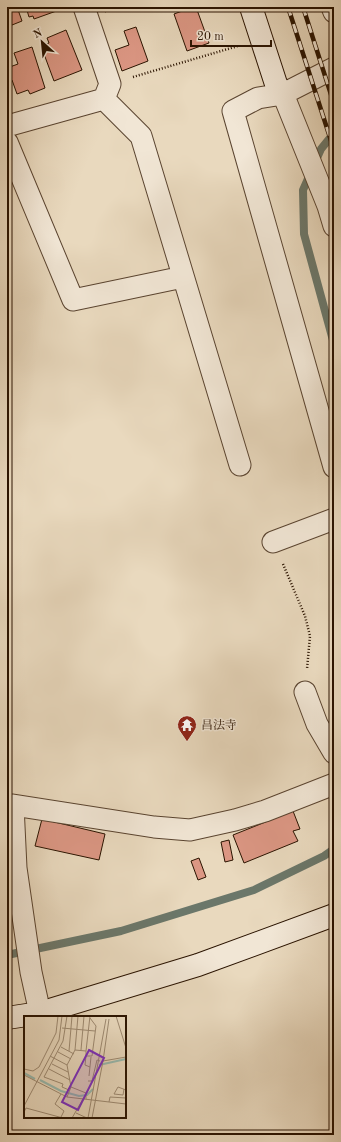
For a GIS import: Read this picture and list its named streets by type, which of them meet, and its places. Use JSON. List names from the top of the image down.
{
  "places": {
    "temple": ["昌法寺"]
  },
  "scale_bar": "20 m",
  "north": "top left"
}
